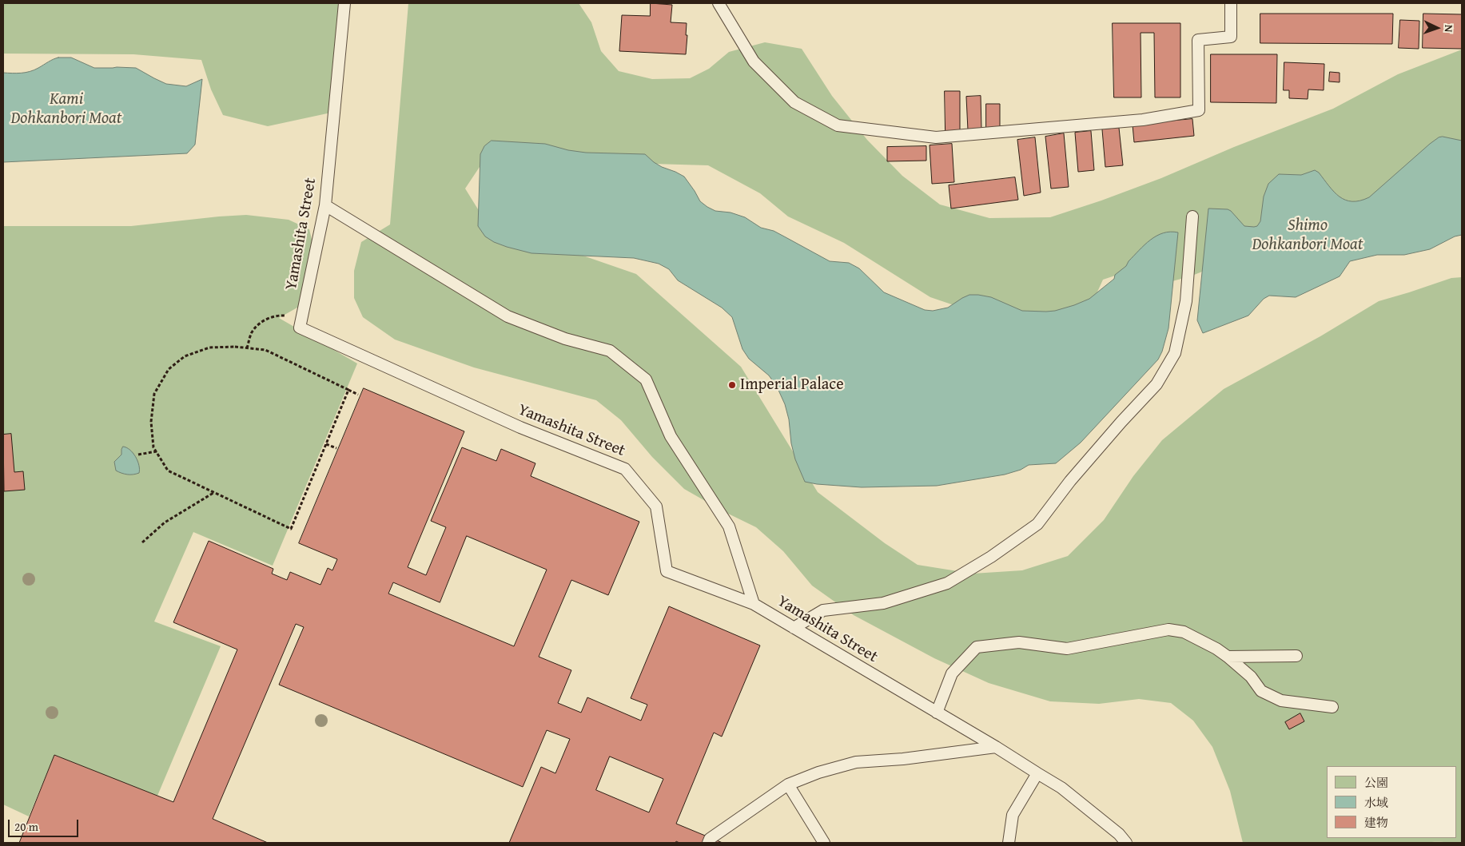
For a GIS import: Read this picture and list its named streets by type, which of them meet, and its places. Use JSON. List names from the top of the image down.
{
  "streets": {
    "lane": ["Yamashita Street"]
  },
  "water": ["Kami Dohkanbori Moat", "Shimo Dohkanbori Moat"],
  "places": ["Imperial Palace"],
  "legend": ["公園", "水域", "建物"],
  "scale_bar": "20 m",
  "north": "right"
}
